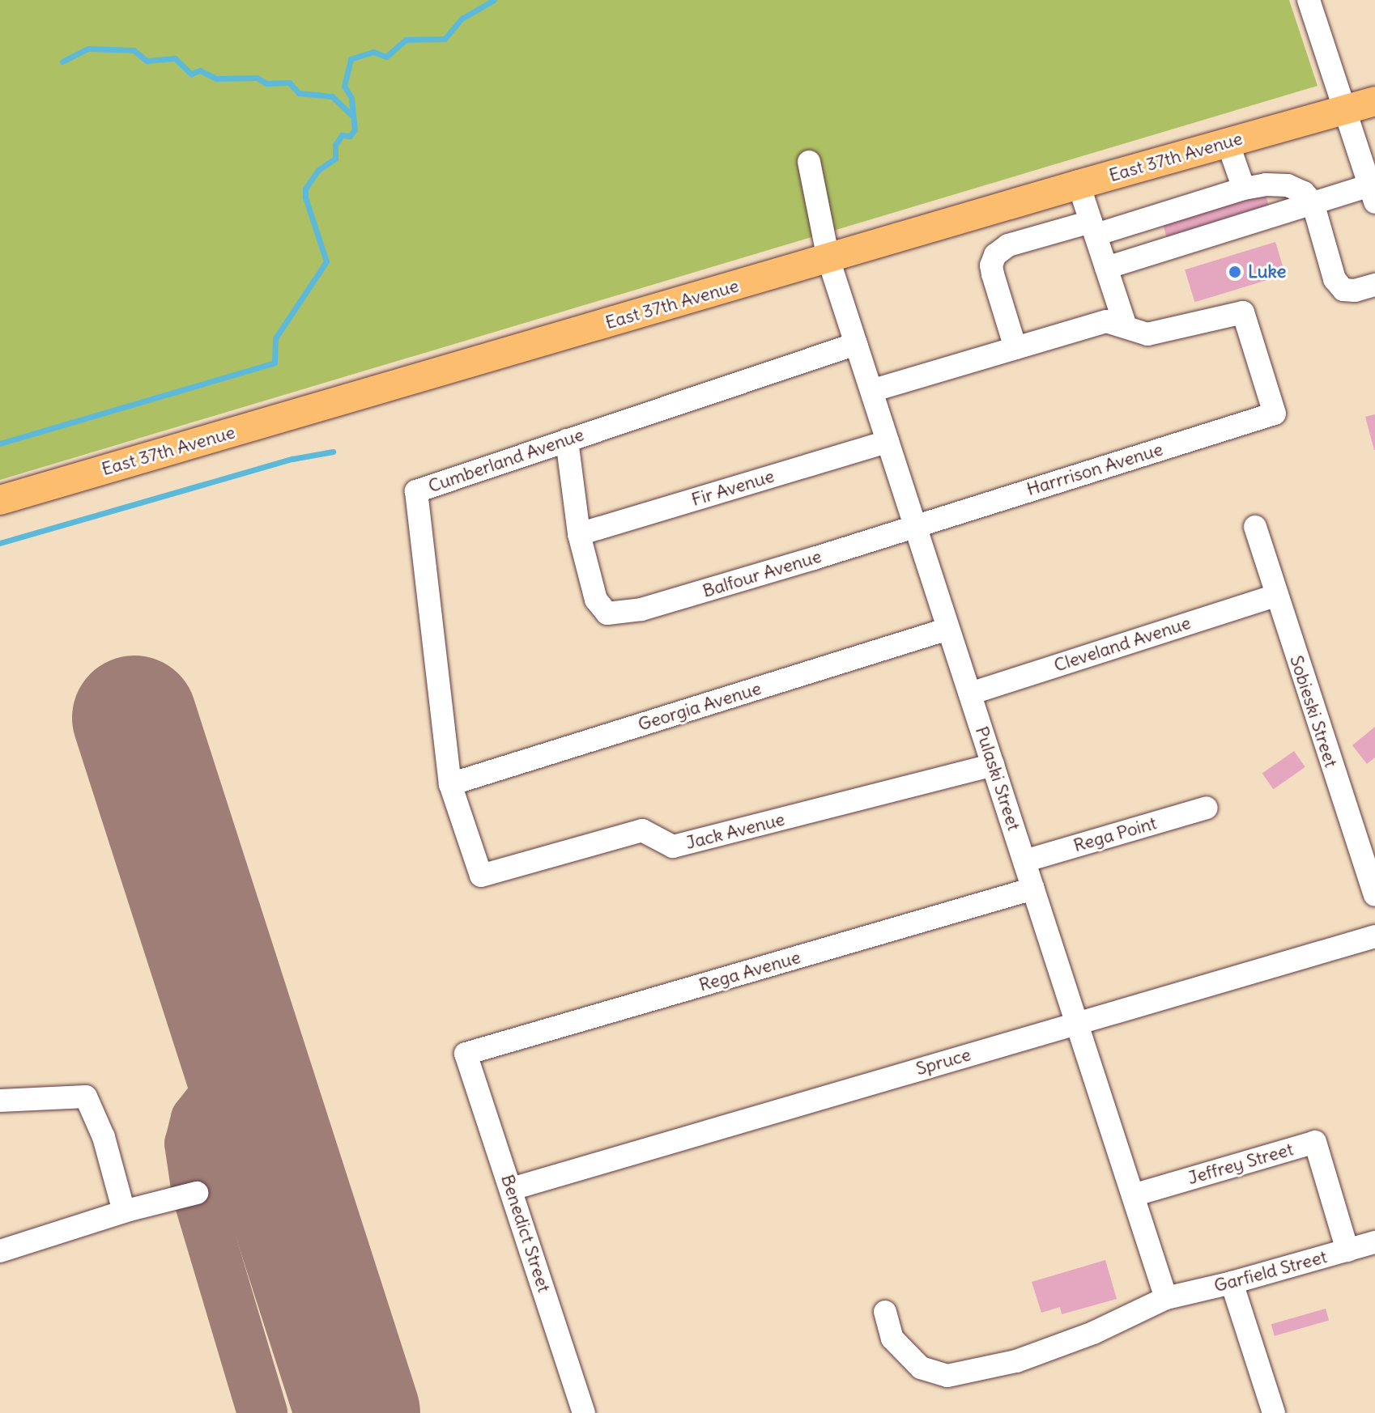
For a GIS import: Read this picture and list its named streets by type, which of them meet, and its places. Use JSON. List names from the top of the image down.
{
  "streets": {
    "main road": ["East 37th Avenue"],
    "street": [
      "Cumberland Avenue",
      "Harrrison Avenue",
      "Fir Avenue",
      "Balfour Avenue",
      "Cleveland Avenue",
      "Georgia Avenue",
      "Sobieski Street",
      "Pulaski Street",
      "Jack Avenue",
      "Rega Point",
      "Rega Avenue",
      "Spruce",
      "Jeffrey Street",
      "Benedict Street",
      "Garfield Street"
    ]
  },
  "crossings": [
    ["East 37th Avenue", "Pulaski Street"],
    ["Cumberland Avenue", "Georgia Avenue"],
    ["Cumberland Avenue", "Pulaski Street"],
    ["Cumberland Avenue", "Jack Avenue"],
    ["Harrrison Avenue", "Balfour Avenue"],
    ["Harrrison Avenue", "Pulaski Street"],
    ["Fir Avenue", "Balfour Avenue"],
    ["Fir Avenue", "Pulaski Street"],
    ["Balfour Avenue", "Pulaski Street"],
    ["Cleveland Avenue", "Sobieski Street"],
    ["Cleveland Avenue", "Pulaski Street"],
    ["Georgia Avenue", "Pulaski Street"],
    ["Pulaski Street", "Jack Avenue"],
    ["Pulaski Street", "Rega Point"],
    ["Pulaski Street", "Rega Avenue"],
    ["Pulaski Street", "Spruce"],
    ["Pulaski Street", "Jeffrey Street"],
    ["Pulaski Street", "Garfield Street"],
    ["Rega Avenue", "Benedict Street"],
    ["Spruce", "Benedict Street"],
    ["Jeffrey Street", "Garfield Street"]
  ],
  "places": ["Luke"]
}
